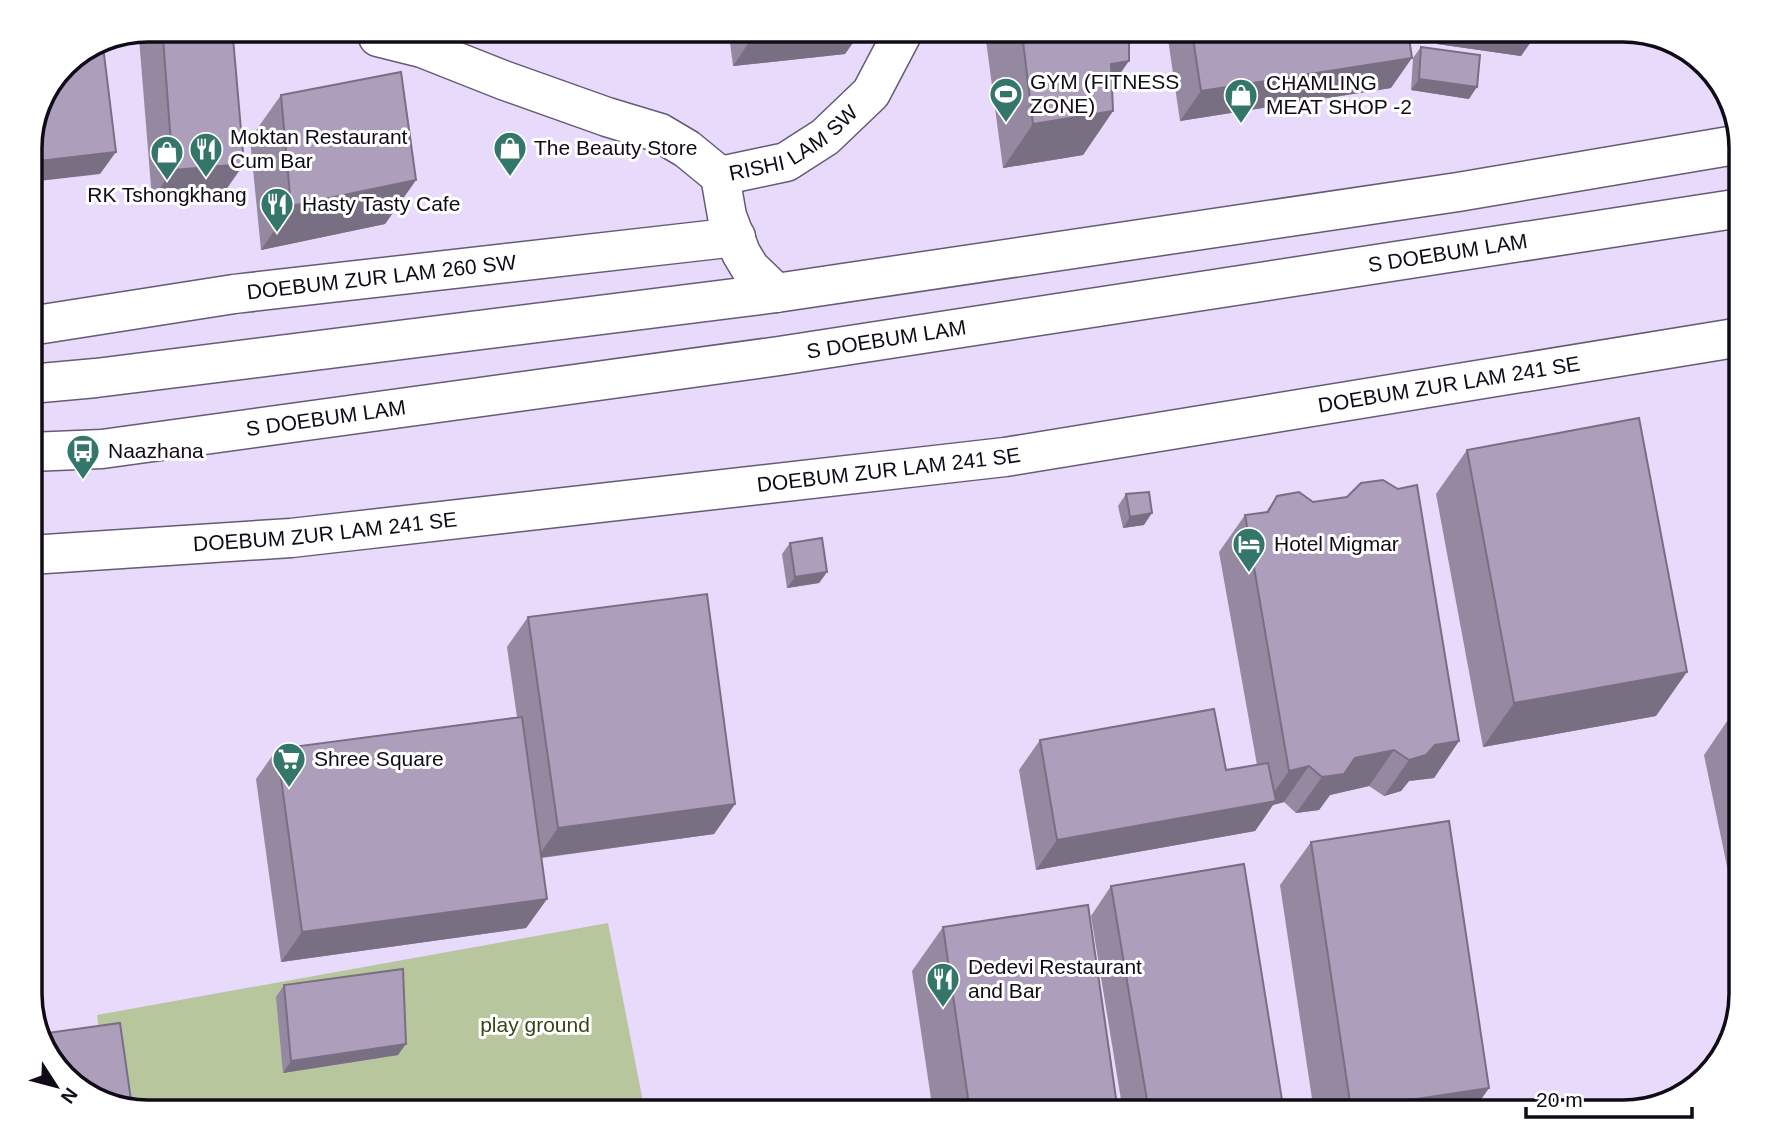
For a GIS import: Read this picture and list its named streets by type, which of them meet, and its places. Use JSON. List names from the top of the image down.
{
  "streets": {
    "main road": [
      "RISHI LAM SW",
      "S DOEBUM LAM",
      "DOEBUM ZUR LAM 260 SW",
      "DOEBUM ZUR LAM 241 SE"
    ]
  },
  "parks": ["play ground"],
  "places": {
    "sports": ["GYM (FITNESS ZONE)"],
    "shop": ["CHAMLING MEAT SHOP -2", "The Beauty Store", "RK Tshongkhang"],
    "restaurant": ["Moktan Restaurant Cum Bar", "Hasty Tasty Cafe", "Dedevi Restaurant and Bar"],
    "bus stop": ["Naazhana"],
    "hotel": ["Hotel Migmar"],
    "supermarket": ["Shree Square"]
  },
  "scale_bar": "20 m",
  "north": "bottom right"
}
